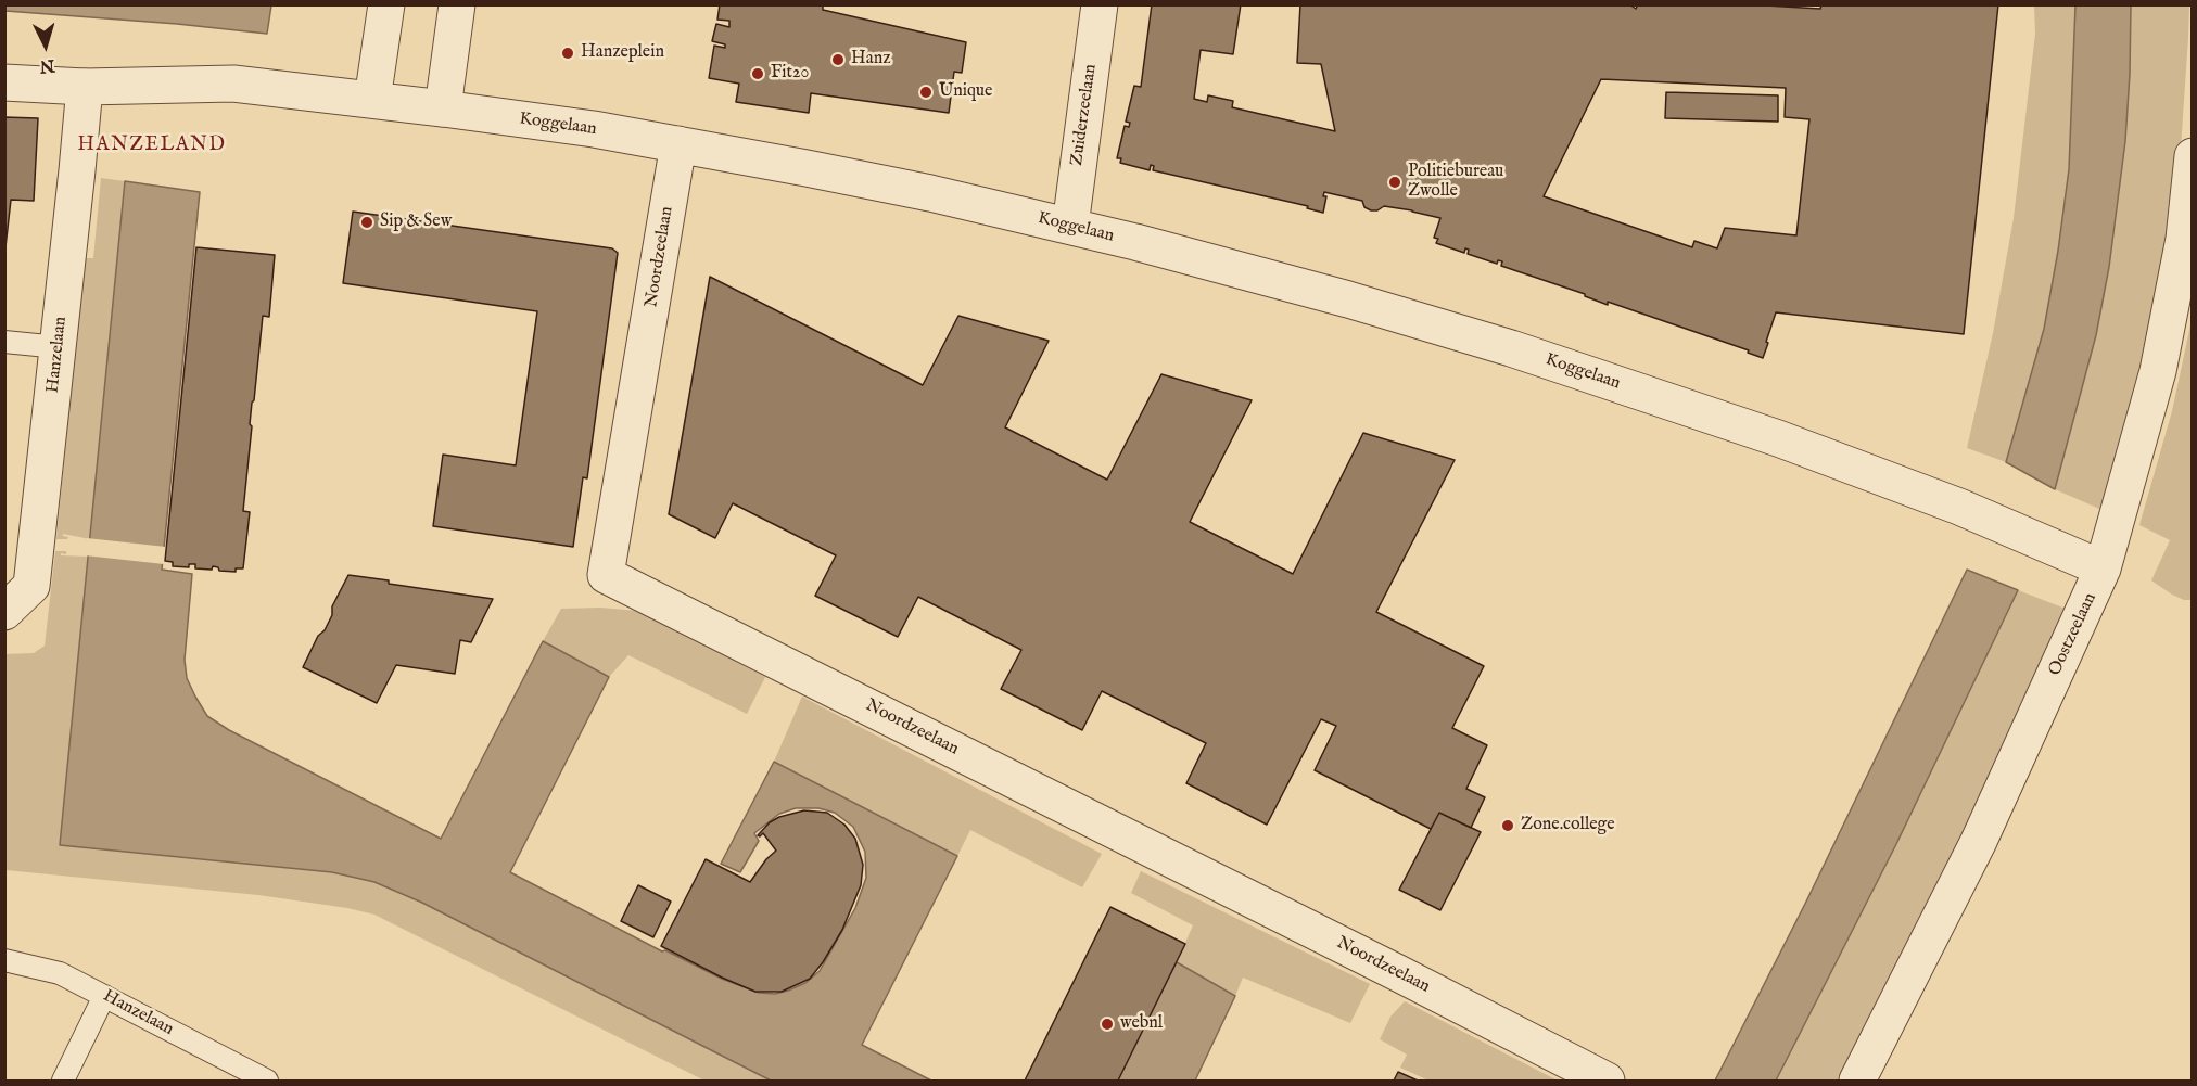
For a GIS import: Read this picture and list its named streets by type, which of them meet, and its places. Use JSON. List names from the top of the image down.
{
  "streets": {
    "street": [
      "Zuiderzeelaan",
      "Koggelaan",
      "Noordzeelaan",
      "Hanzelaan",
      "Oostzeelaan"
    ]
  },
  "crossings": [
    ["Zuiderzeelaan", "Koggelaan"],
    ["Koggelaan", "Noordzeelaan"],
    ["Koggelaan", "Hanzelaan"],
    ["Koggelaan", "Oostzeelaan"]
  ],
  "districts": ["HANZELAND"],
  "places": [
    "Hanzeplein",
    "Hanz",
    "Fit20",
    "Unique",
    "Politiebureau Zwolle",
    "Sip & Sew",
    "Zone.college",
    "webnl"
  ],
  "north": "bottom"
}
